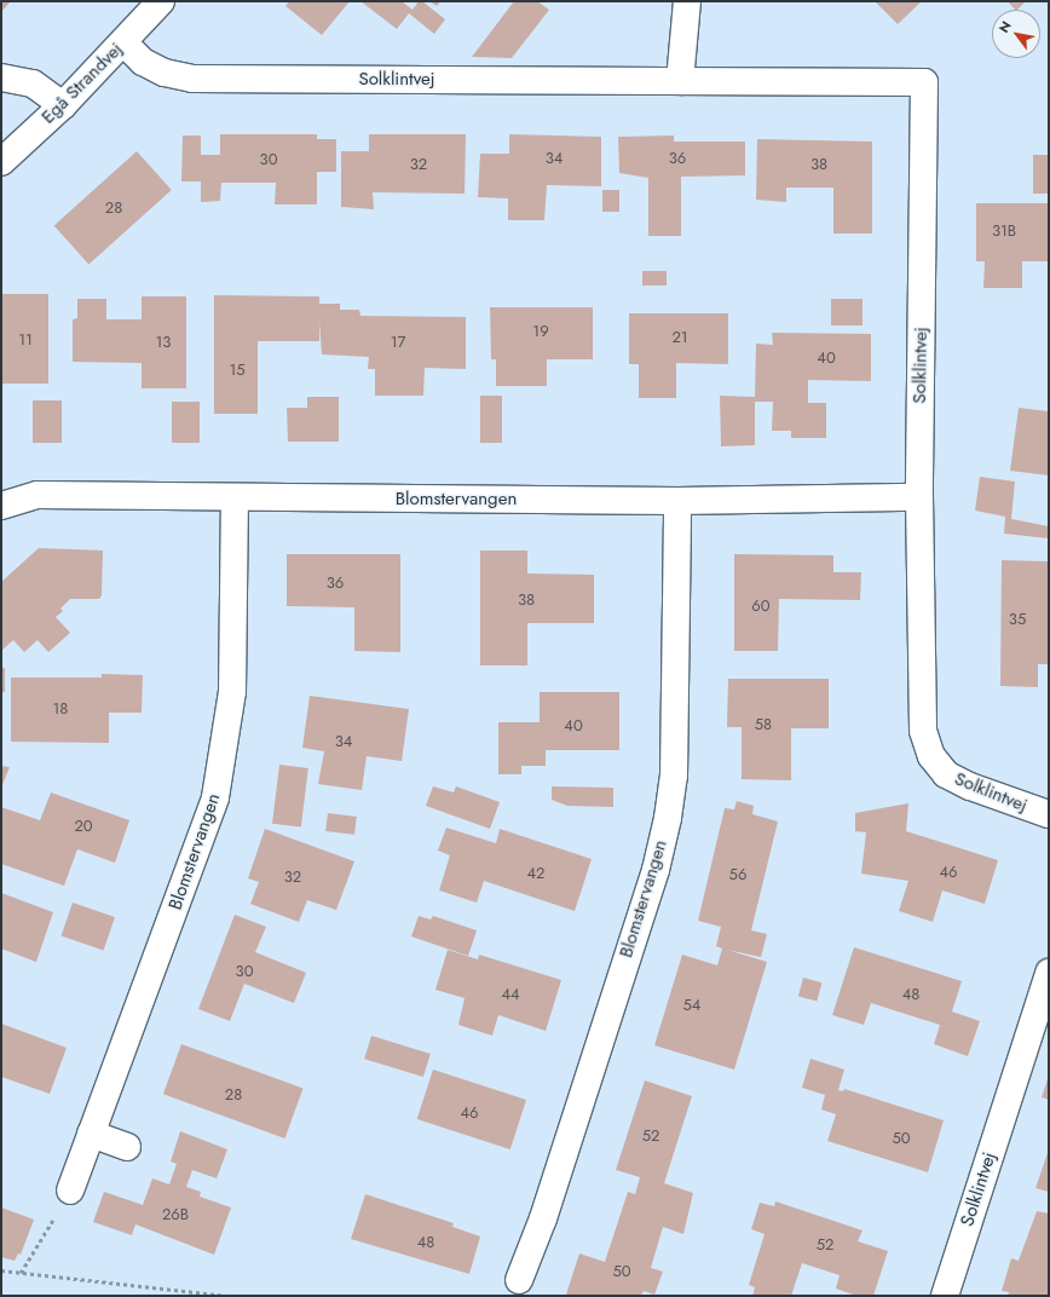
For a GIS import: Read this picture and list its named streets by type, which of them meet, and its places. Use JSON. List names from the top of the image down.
{
  "streets": {
    "street": ["Solklintvej", "Egå Strandvej", "Blomstervangen"]
  },
  "crossings": [
    ["Solklintvej", "Egå Strandvej"],
    ["Solklintvej", "Blomstervangen"]
  ],
  "house_numbers": [
    "34",
    "36",
    "30",
    "32",
    "38",
    "28",
    "31B",
    "19",
    "21",
    "11",
    "13",
    "17",
    "40",
    "15",
    "36",
    "38",
    "60",
    "35",
    "18",
    "58",
    "40",
    "34",
    "20",
    "46",
    "42",
    "56",
    "32",
    "30",
    "44",
    "48",
    "54",
    "28",
    "46",
    "52",
    "50",
    "26B",
    "48",
    "52",
    "50"
  ],
  "north": "top left"
}
